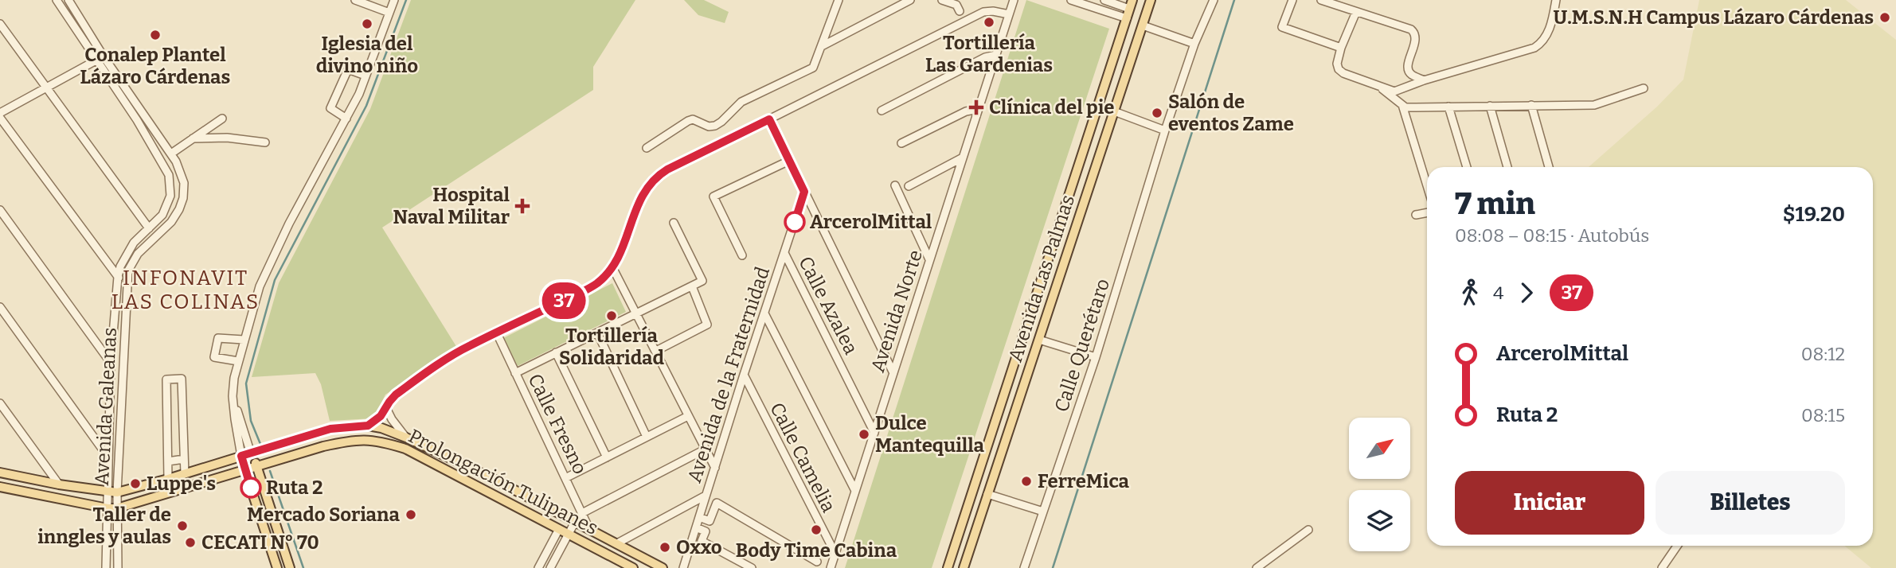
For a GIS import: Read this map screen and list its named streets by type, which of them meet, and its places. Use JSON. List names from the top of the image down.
{
  "streets": {
    "main road": ["Avenida Las Palmas", "Prolongación Tulipanes"],
    "street": [
      "Calle Azalea",
      "Avenida Norte",
      "Calle Querétaro",
      "Avenida de la Fraternidad",
      "Avenida Galeanas",
      "Calle Fresno",
      "Calle Camelia"
    ]
  },
  "crossings": [
    ["Calle Azalea", "Avenida Norte"],
    ["Calle Azalea", "Avenida de la Fraternidad"],
    ["Avenida Norte", "Calle Camelia"],
    ["Avenida de la Fraternidad", "Calle Camelia"],
    ["Avenida Galeanas", "Prolongación Tulipanes"],
    ["Calle Fresno", "Prolongación Tulipanes"]
  ],
  "districts": ["INFONAVIT LAS COLINAS"],
  "places": {
    "other": [
      "U.M.S.N.H Campus Lázaro Cárdenas",
      "Tortillería Las Gardenias",
      "Iglesia del divino niño",
      "Conalep Plantel Lázaro Cárdenas",
      "Salón de eventos Zame",
      "ArcerolMittal",
      "Tortillería Solidaridad",
      "Dulce Mantequilla",
      "FerreMica",
      "Luppe's",
      "Ruta 2",
      "Mercado Soriana",
      "Taller de inngles y aulas",
      "Body Time Cabina",
      "CECATI N° 70",
      "Oxxo"
    ],
    "health": ["Clínica del pie", "Hospital Naval Militar"]
  },
  "lines": ["bus line 37"],
  "north": "top right",
  "page": {
    "on_map": "37",
    "heading": ["7 min", "08:08 – 08:15 · Autobús", "$19.20"],
    "legs": ["4", "37"],
    "list": [
      {
        "name": "ArcerolMittal",
        "value": "08:12"
      },
      {
        "name": "Ruta 2",
        "value": "08:15"
      }
    ],
    "buttons": ["Iniciar", "Billetes"]
  }
}
